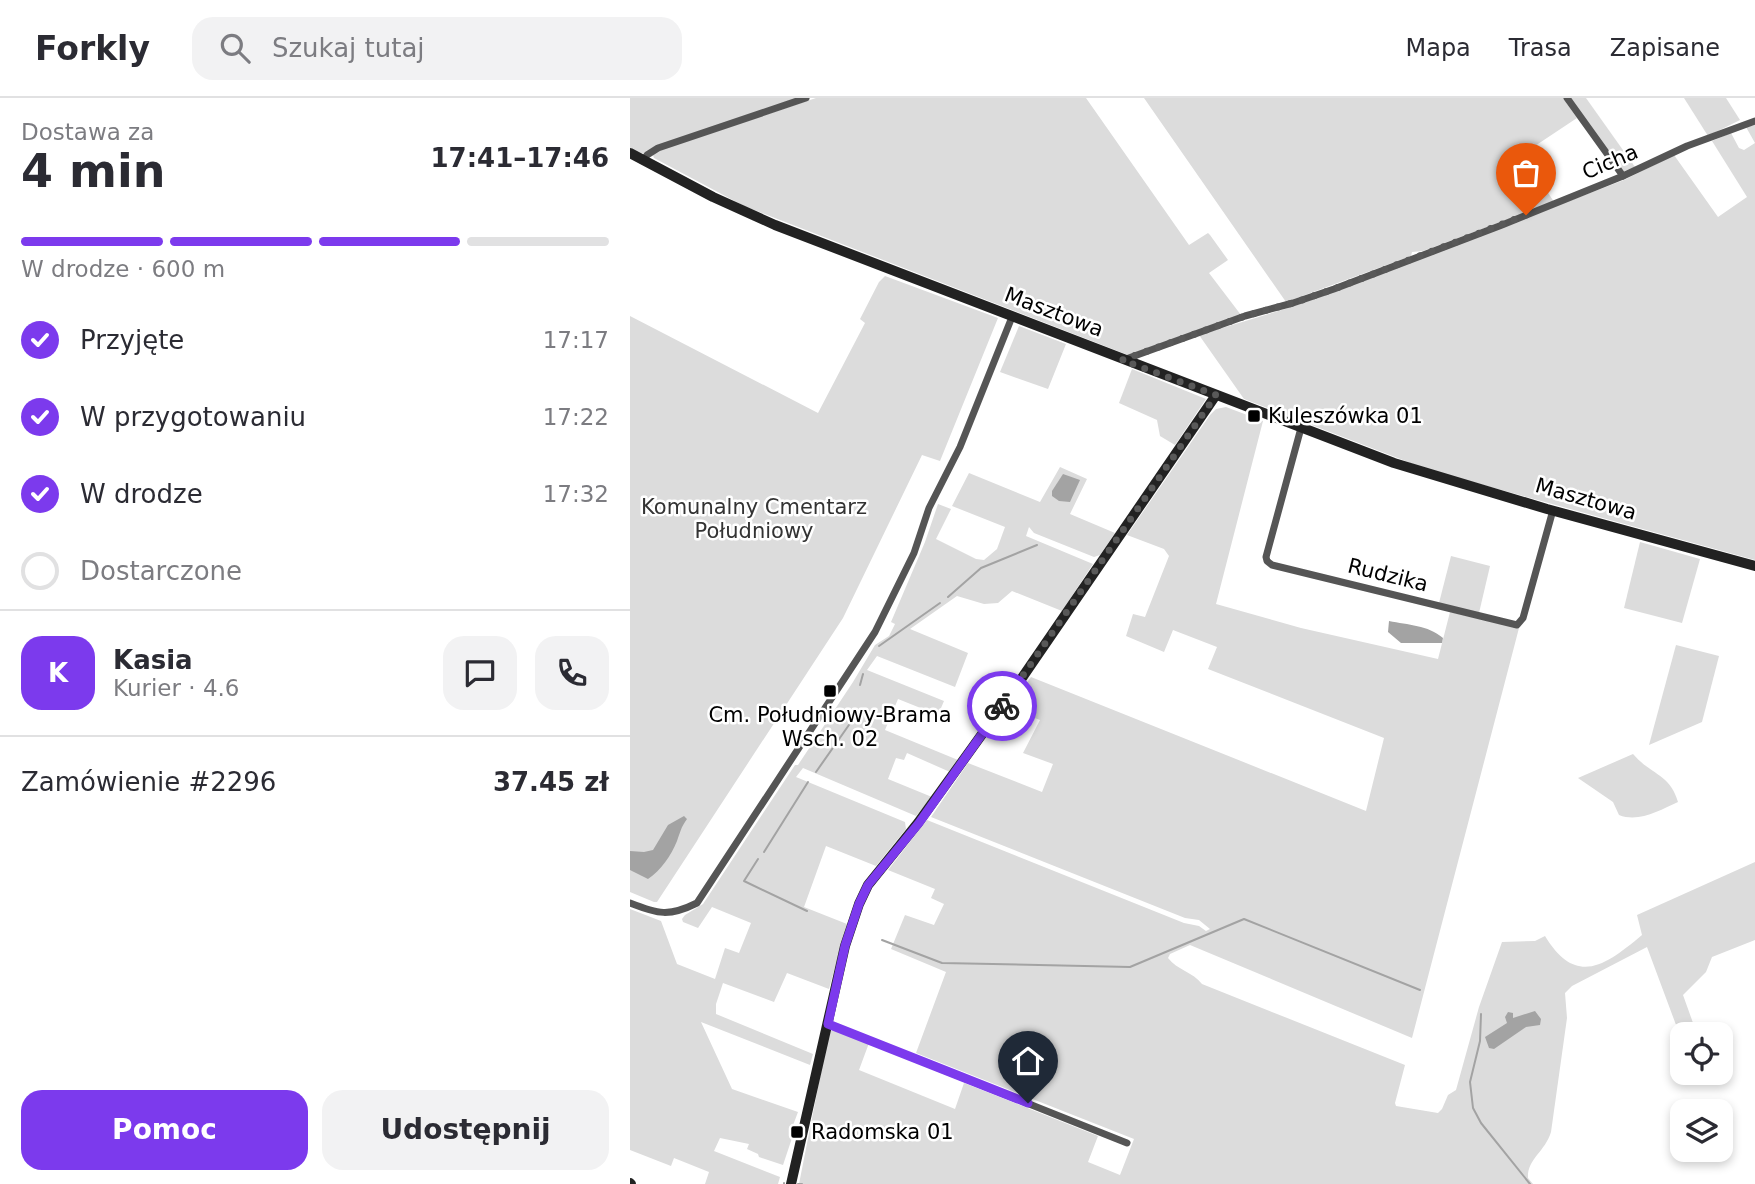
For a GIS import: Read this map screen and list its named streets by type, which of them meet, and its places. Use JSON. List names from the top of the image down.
{
  "streets": {
    "street": ["Cicha", "Masztowa", "Rudzika"]
  },
  "crossings": [
    ["Cicha", "Masztowa"],
    ["Masztowa", "Rudzika"]
  ],
  "parks": ["Komunalny Cmentarz Południowy"],
  "places": {
    "transit": ["Kuleszówka 01", "Cm. Południowy-Brama Wsch. 02", "Radomska 01"]
  },
  "page": {
    "header": "Forkly",
    "search": "Szukaj tutaj",
    "nav": ["Mapa", "Trasa", "Zapisane"],
    "heading": ["4 min", "Dostawa za", "17:41–17:46"],
    "panel": [
      "Kasia",
      "Kurier · 4.6",
      "Zamówienie #2296",
      "37.45 zł"
    ],
    "bar": "W drodze · 600 m",
    "list": [
      ["Przyjęte", "17:17"],
      ["W przygotowaniu", "17:22"],
      ["W drodze", "17:32"],
      "Dostarczone"
    ],
    "round": "K",
    "buttons": ["Pomoc", "Udostępnij"]
  }
}
